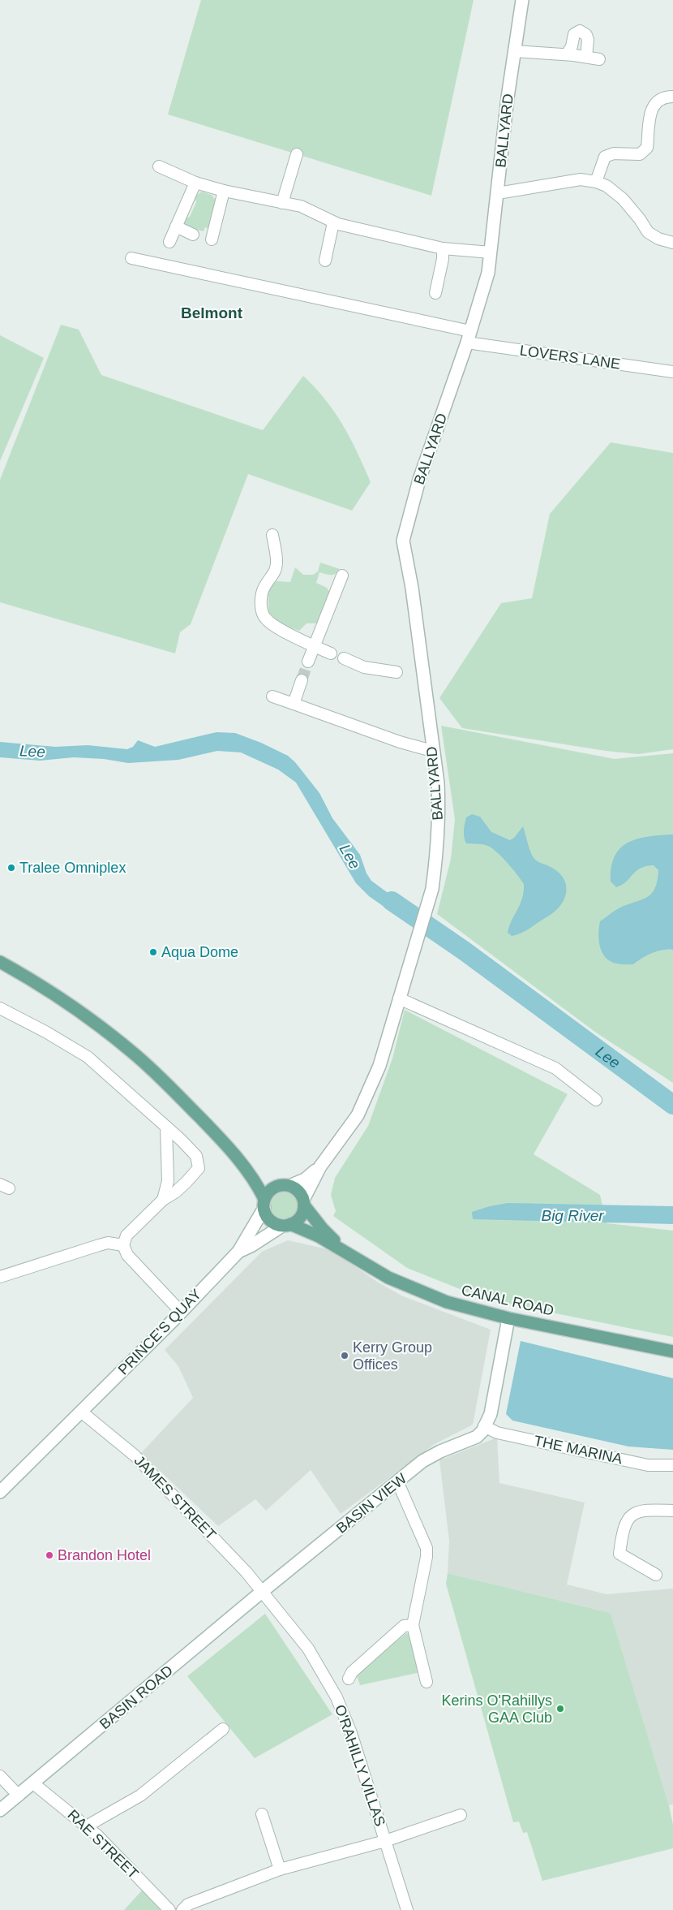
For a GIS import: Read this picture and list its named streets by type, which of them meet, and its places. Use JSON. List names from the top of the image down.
{
  "streets": {
    "main road": ["CANAL ROAD"],
    "street": [
      "BALLYARD",
      "LOVERS LANE",
      "PRINCE'S QUAY",
      "THE MARINA",
      "JAMES STREET",
      "BASIN VIEW",
      "BASIN ROAD",
      "O'RAHILLY VILLAS",
      "RAE STREET"
    ]
  },
  "crossings": [
    ["BALLYARD", "LOVERS LANE"],
    ["PRINCE'S QUAY", "JAMES STREET"],
    ["THE MARINA", "BASIN VIEW"],
    ["JAMES STREET", "BASIN VIEW"],
    ["JAMES STREET", "BASIN ROAD"],
    ["JAMES STREET", "O'RAHILLY VILLAS"],
    ["BASIN VIEW", "BASIN ROAD"],
    ["BASIN VIEW", "O'RAHILLY VILLAS"],
    ["BASIN ROAD", "O'RAHILLY VILLAS"],
    ["BASIN ROAD", "RAE STREET"]
  ],
  "districts": ["Belmont"],
  "water": ["Lee", "Big River"],
  "places": [
    "Tralee Omniplex",
    "Aqua Dome",
    "Kerry Group Offices",
    "Brandon Hotel",
    "Kerins O'Rahillys GAA Club"
  ]
}
